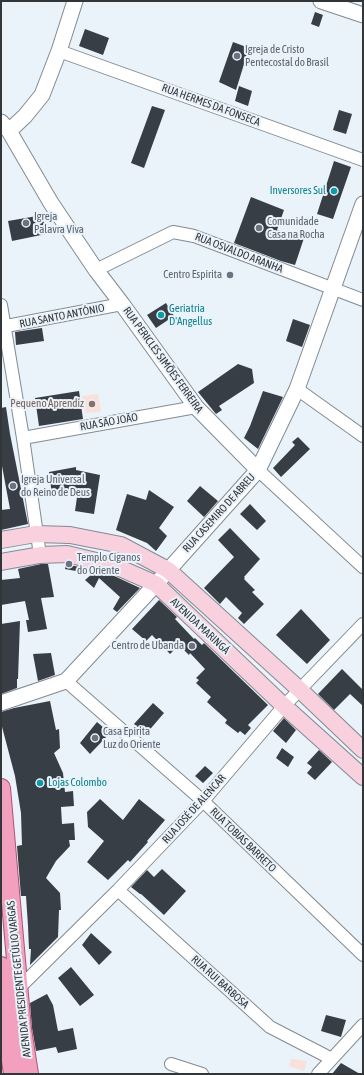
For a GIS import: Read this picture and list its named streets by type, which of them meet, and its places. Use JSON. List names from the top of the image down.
{
  "streets": {
    "main road": ["AVENIDA MARINGÁ", "AVENIDA PRESIDENTE GETÚLIO VARGAS"],
    "street": [
      "RUA HERMES DA FONSECA",
      "RUA OSVALDO ARANHA",
      "RUA SANTO ANTÔNIO",
      "RUA PERICLES SIMÕES FERREIRA",
      "RUA SÃO JOÃO",
      "RUA CASEMIRO DE ABREU",
      "RUA JOSÉ DE ALENCAR",
      "RUA TOBIAS BARRETO",
      "RUA RUI BARBOSA"
    ]
  },
  "crossings": [
    ["RUA OSVALDO ARANHA", "RUA PERICLES SIMÕES FERREIRA"],
    ["RUA OSVALDO ARANHA", "RUA CASEMIRO DE ABREU"],
    ["RUA SANTO ANTÔNIO", "RUA PERICLES SIMÕES FERREIRA"],
    ["RUA PERICLES SIMÕES FERREIRA", "RUA SÃO JOÃO"],
    ["RUA PERICLES SIMÕES FERREIRA", "RUA CASEMIRO DE ABREU"],
    ["RUA CASEMIRO DE ABREU", "AVENIDA MARINGÁ"],
    ["RUA CASEMIRO DE ABREU", "RUA TOBIAS BARRETO"],
    ["AVENIDA MARINGÁ", "RUA JOSÉ DE ALENCAR"],
    ["RUA JOSÉ DE ALENCAR", "RUA TOBIAS BARRETO"],
    ["RUA JOSÉ DE ALENCAR", "AVENIDA PRESIDENTE GETÚLIO VARGAS"],
    ["RUA JOSÉ DE ALENCAR", "RUA RUI BARBOSA"]
  ],
  "places": [
    "Igreja de Cristo Pentecostal do Brasil",
    "Inversores Sul",
    "Igreja Palavra Viva",
    "Comunidade Casa na Rocha",
    "Centro Espírita",
    "Geriatria D'Angellus",
    "Pequeno Aprendiz",
    "Igreja Universal do Reino de Deus",
    "Templo Ciganos do Oriente",
    "Centro de Ubanda",
    "Casa Epirita Luz do Oriente",
    "Lojas Colombo"
  ]
}
